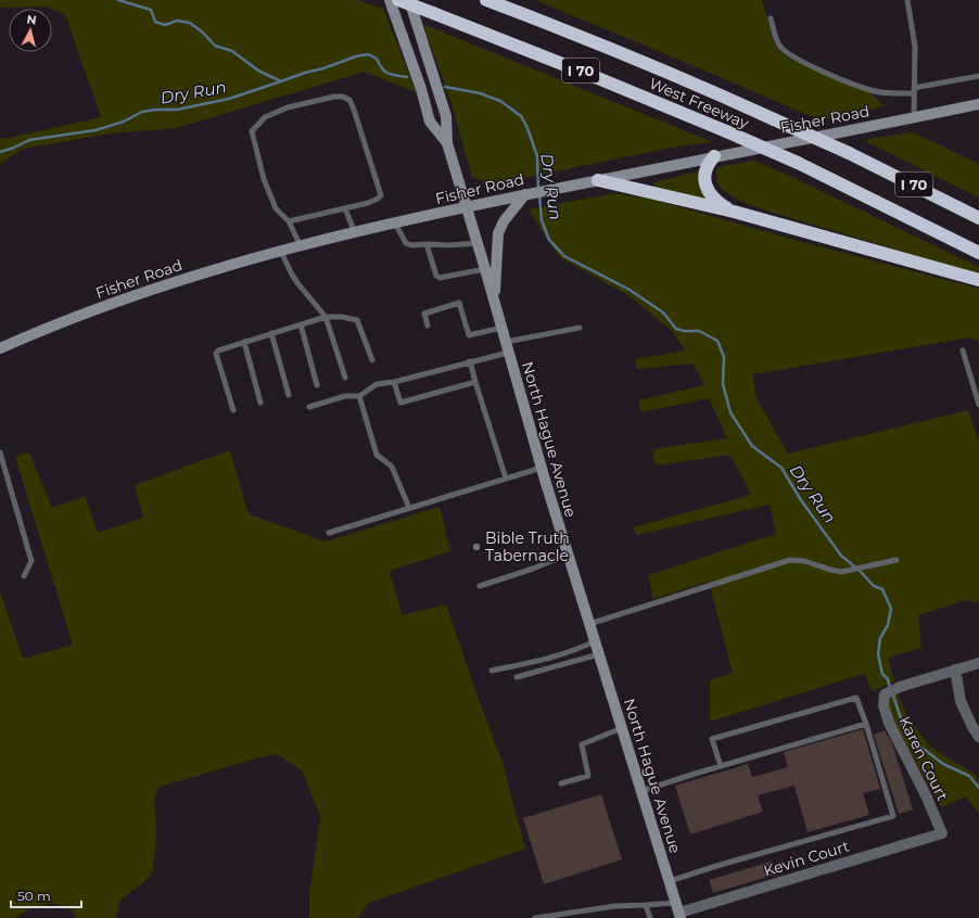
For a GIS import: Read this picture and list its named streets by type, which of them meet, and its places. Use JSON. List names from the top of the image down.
{
  "streets": {
    "highway": ["I 70", "West Freeway"],
    "main road": ["Fisher Road", "North Hague Avenue"],
    "street": ["Karen Court", "Kevin Court"]
  },
  "crossings": [
    ["Fisher Road", "North Hague Avenue"],
    ["North Hague Avenue", "Kevin Court"],
    ["Karen Court", "Kevin Court"]
  ],
  "water": ["Dry Run"],
  "places": ["Bible Truth Tabernacle"],
  "scale_bar": "50 m",
  "north": "top"
}
